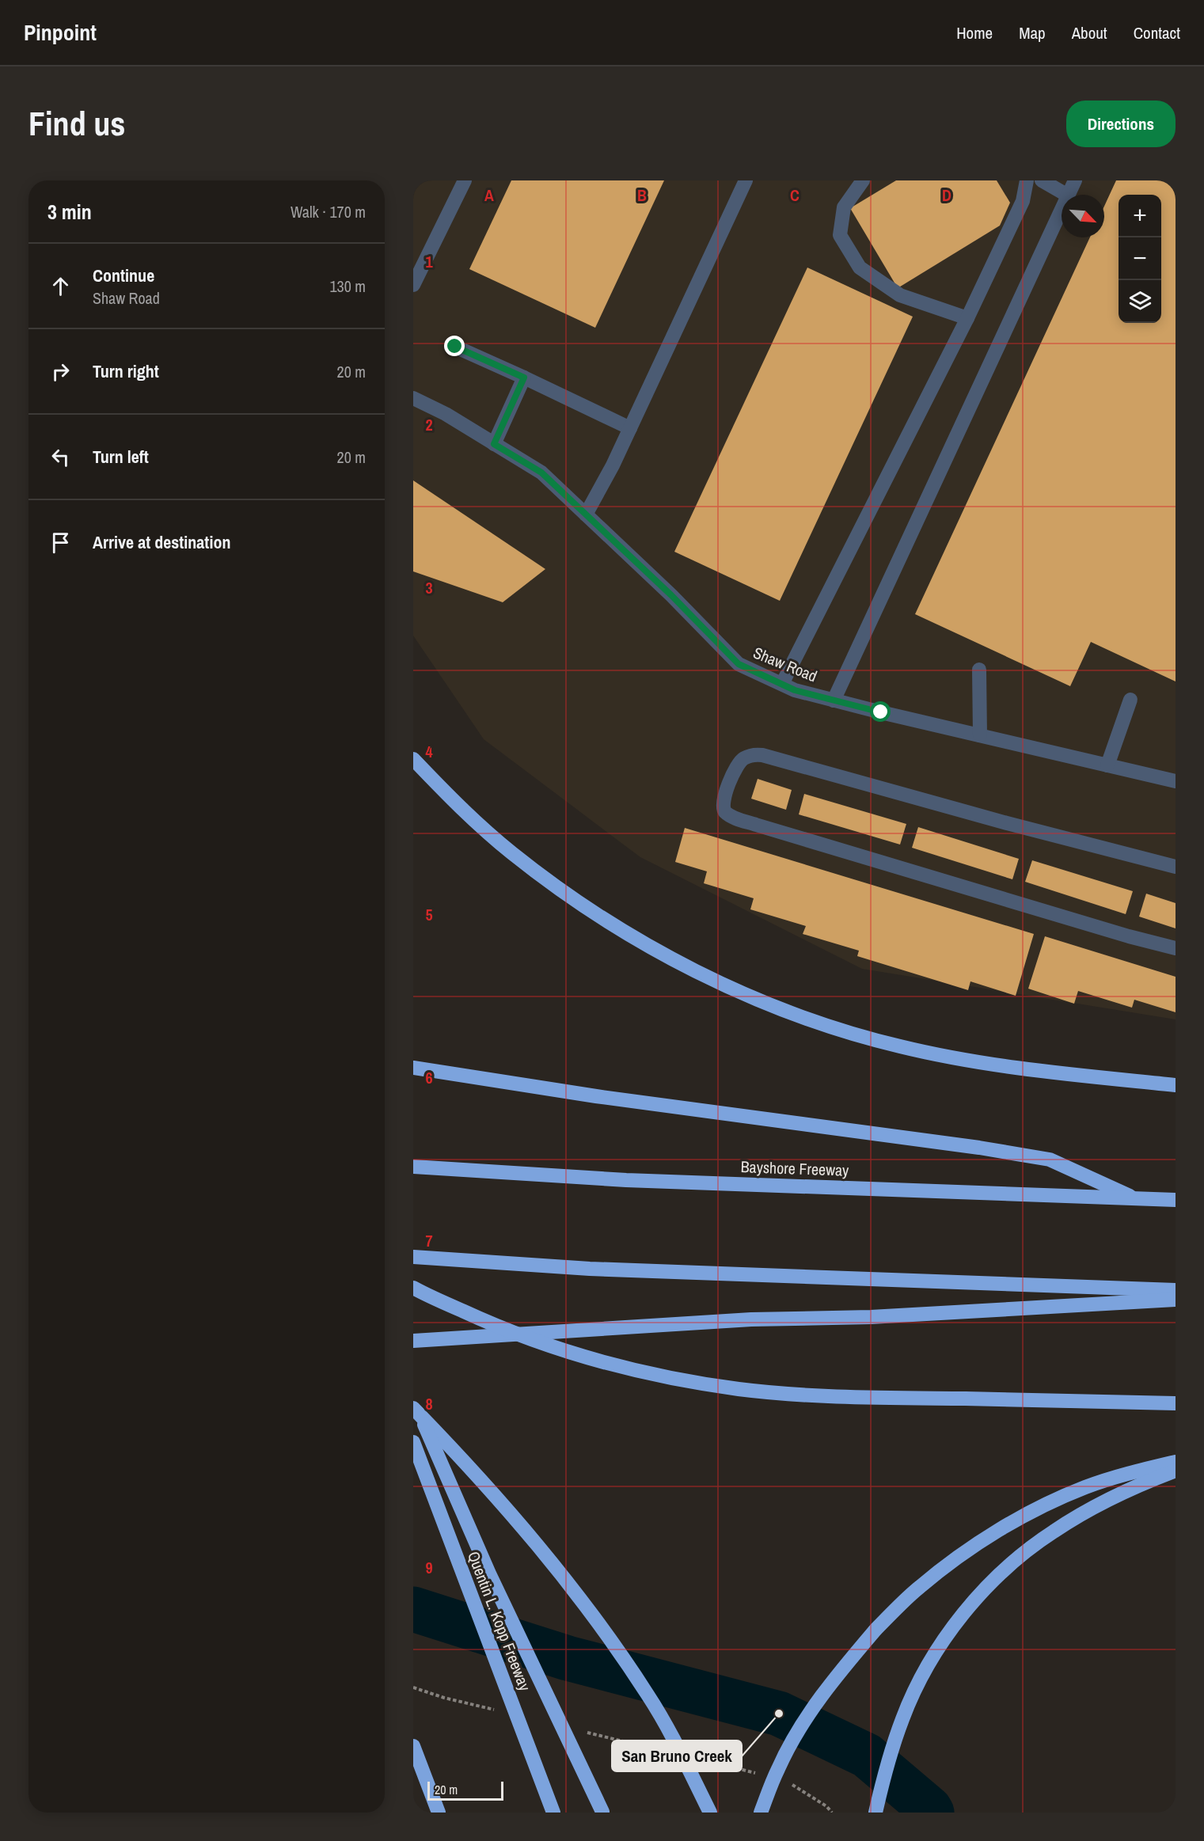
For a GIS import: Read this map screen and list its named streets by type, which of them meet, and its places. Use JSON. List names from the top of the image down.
{
  "streets": {
    "highway": ["Bayshore Freeway", "Quentin L. Kopp Freeway"],
    "street": ["Shaw Road"]
  },
  "places": ["San Bruno Creek"],
  "scale_bar": "20 m",
  "north": "bottom right",
  "page": {
    "header": "Pinpoint",
    "nav": [
      "Home",
      "Map",
      "About",
      "Contact"
    ],
    "buttons": "Directions",
    "title": "Find us",
    "heading": ["3 min", "Walk · 170 m"],
    "map_buttons": ["+", "−"],
    "list": [
      ["Continue", "Shaw Road", "130 m"],
      ["Turn right", "20 m"],
      ["Turn left", "20 m"],
      "Arrive at destination"
    ],
    "scale": "20 m"
  },
  "grid": {
    "columns": [
      "A",
      "B",
      "C",
      "D"
    ],
    "rows": [
      "1",
      "2",
      "3",
      "4",
      "5",
      "6",
      "7",
      "8",
      "9"
    ]
  }
}
